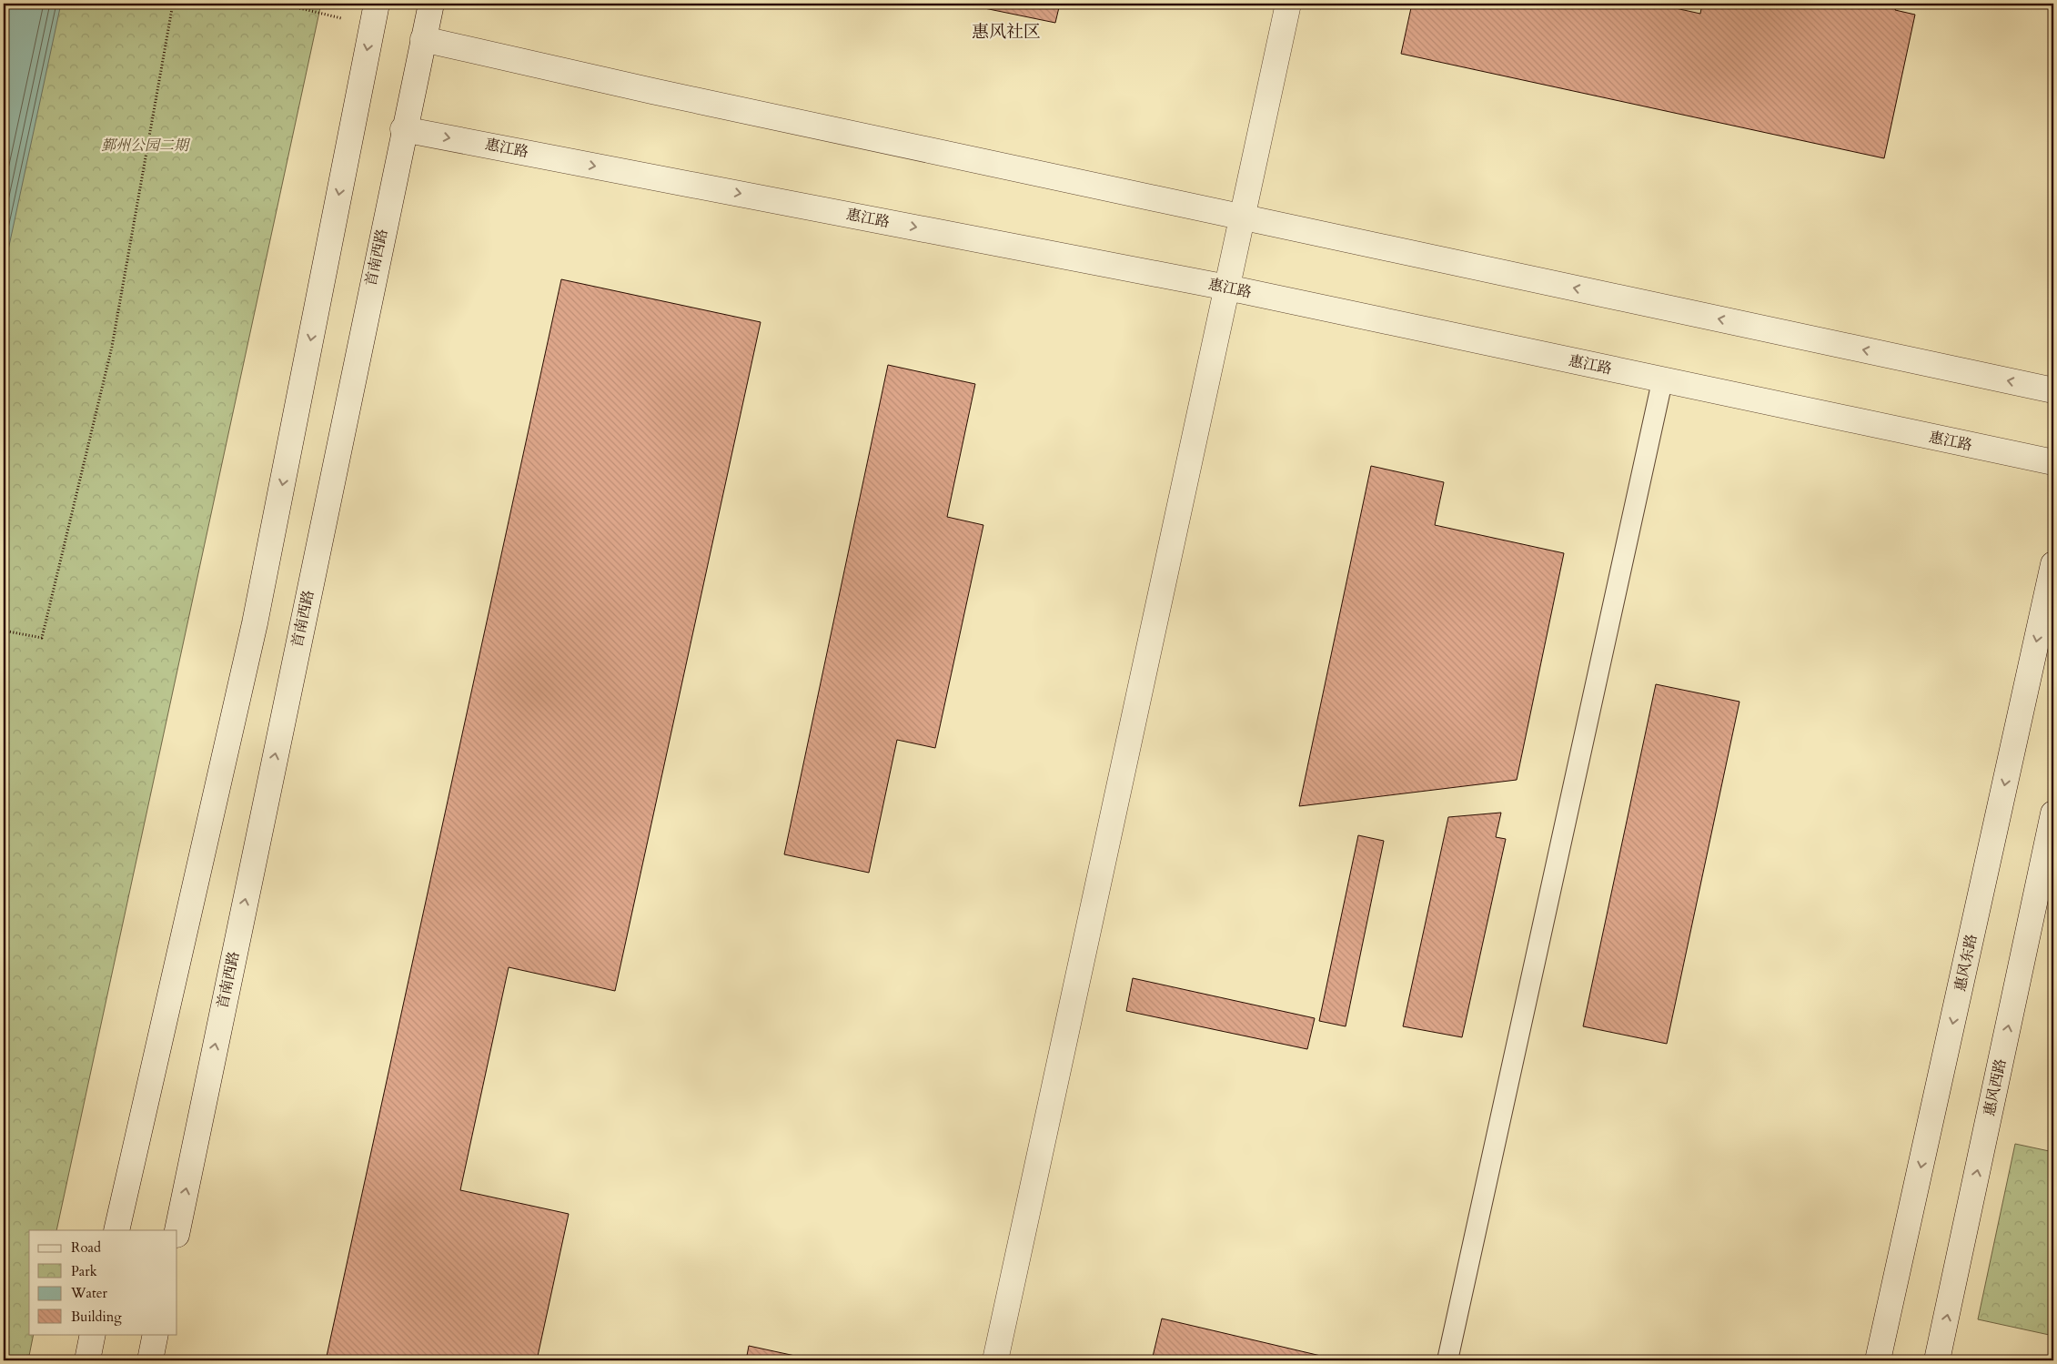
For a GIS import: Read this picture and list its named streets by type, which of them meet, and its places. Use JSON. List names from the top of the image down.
{
  "streets": {
    "street": [
      "惠江路",
      "首南西路",
      "惠风东路",
      "惠风西路"
    ]
  },
  "crossings": [
    ["惠江路", "首南西路"]
  ],
  "one_way": ["惠风东路", "惠风西路"],
  "districts": ["惠风社区"],
  "parks": ["鄞州公园二期"],
  "legend": [
    "Road",
    "Park",
    "Water",
    "Building"
  ]
}
